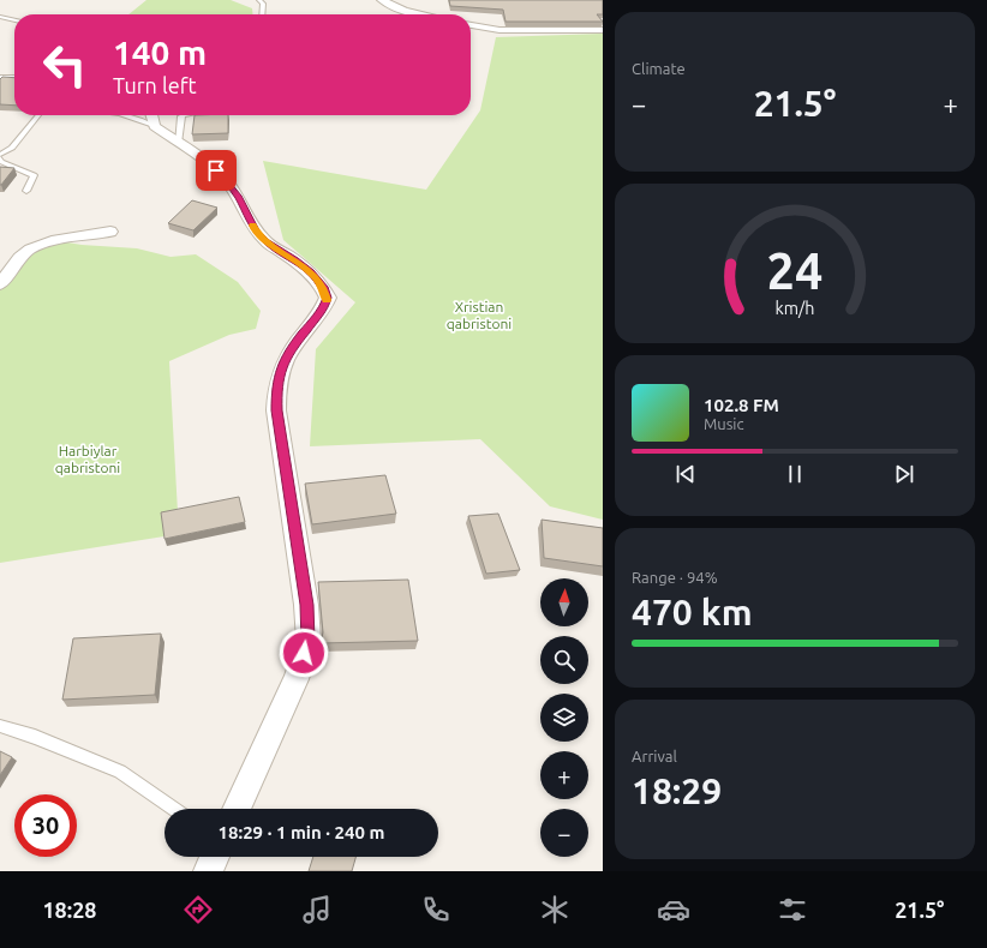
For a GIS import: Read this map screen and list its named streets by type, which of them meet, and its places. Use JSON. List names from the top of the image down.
{
  "parks": ["Xristian qabristoni", "Harbiylar qabristoni"],
  "north": "top",
  "page": {
    "tile": [
      "Climate",
      ["Range · 94%", "470 km"],
      ["Arrival", "18:29"]
    ],
    "turn": ["140 m", "Turn left"],
    "heat": ["−", "21.5°", "+"],
    "song": ["102.8 FM", "Music"],
    "map_buttons": ["+", "−"],
    "limit": "30",
    "trip": "18:29 · 1 min · 240 m",
    "tabs": ["18:28", "21.5°"],
    "gauge": ["24", "km/h"]
  }
}
